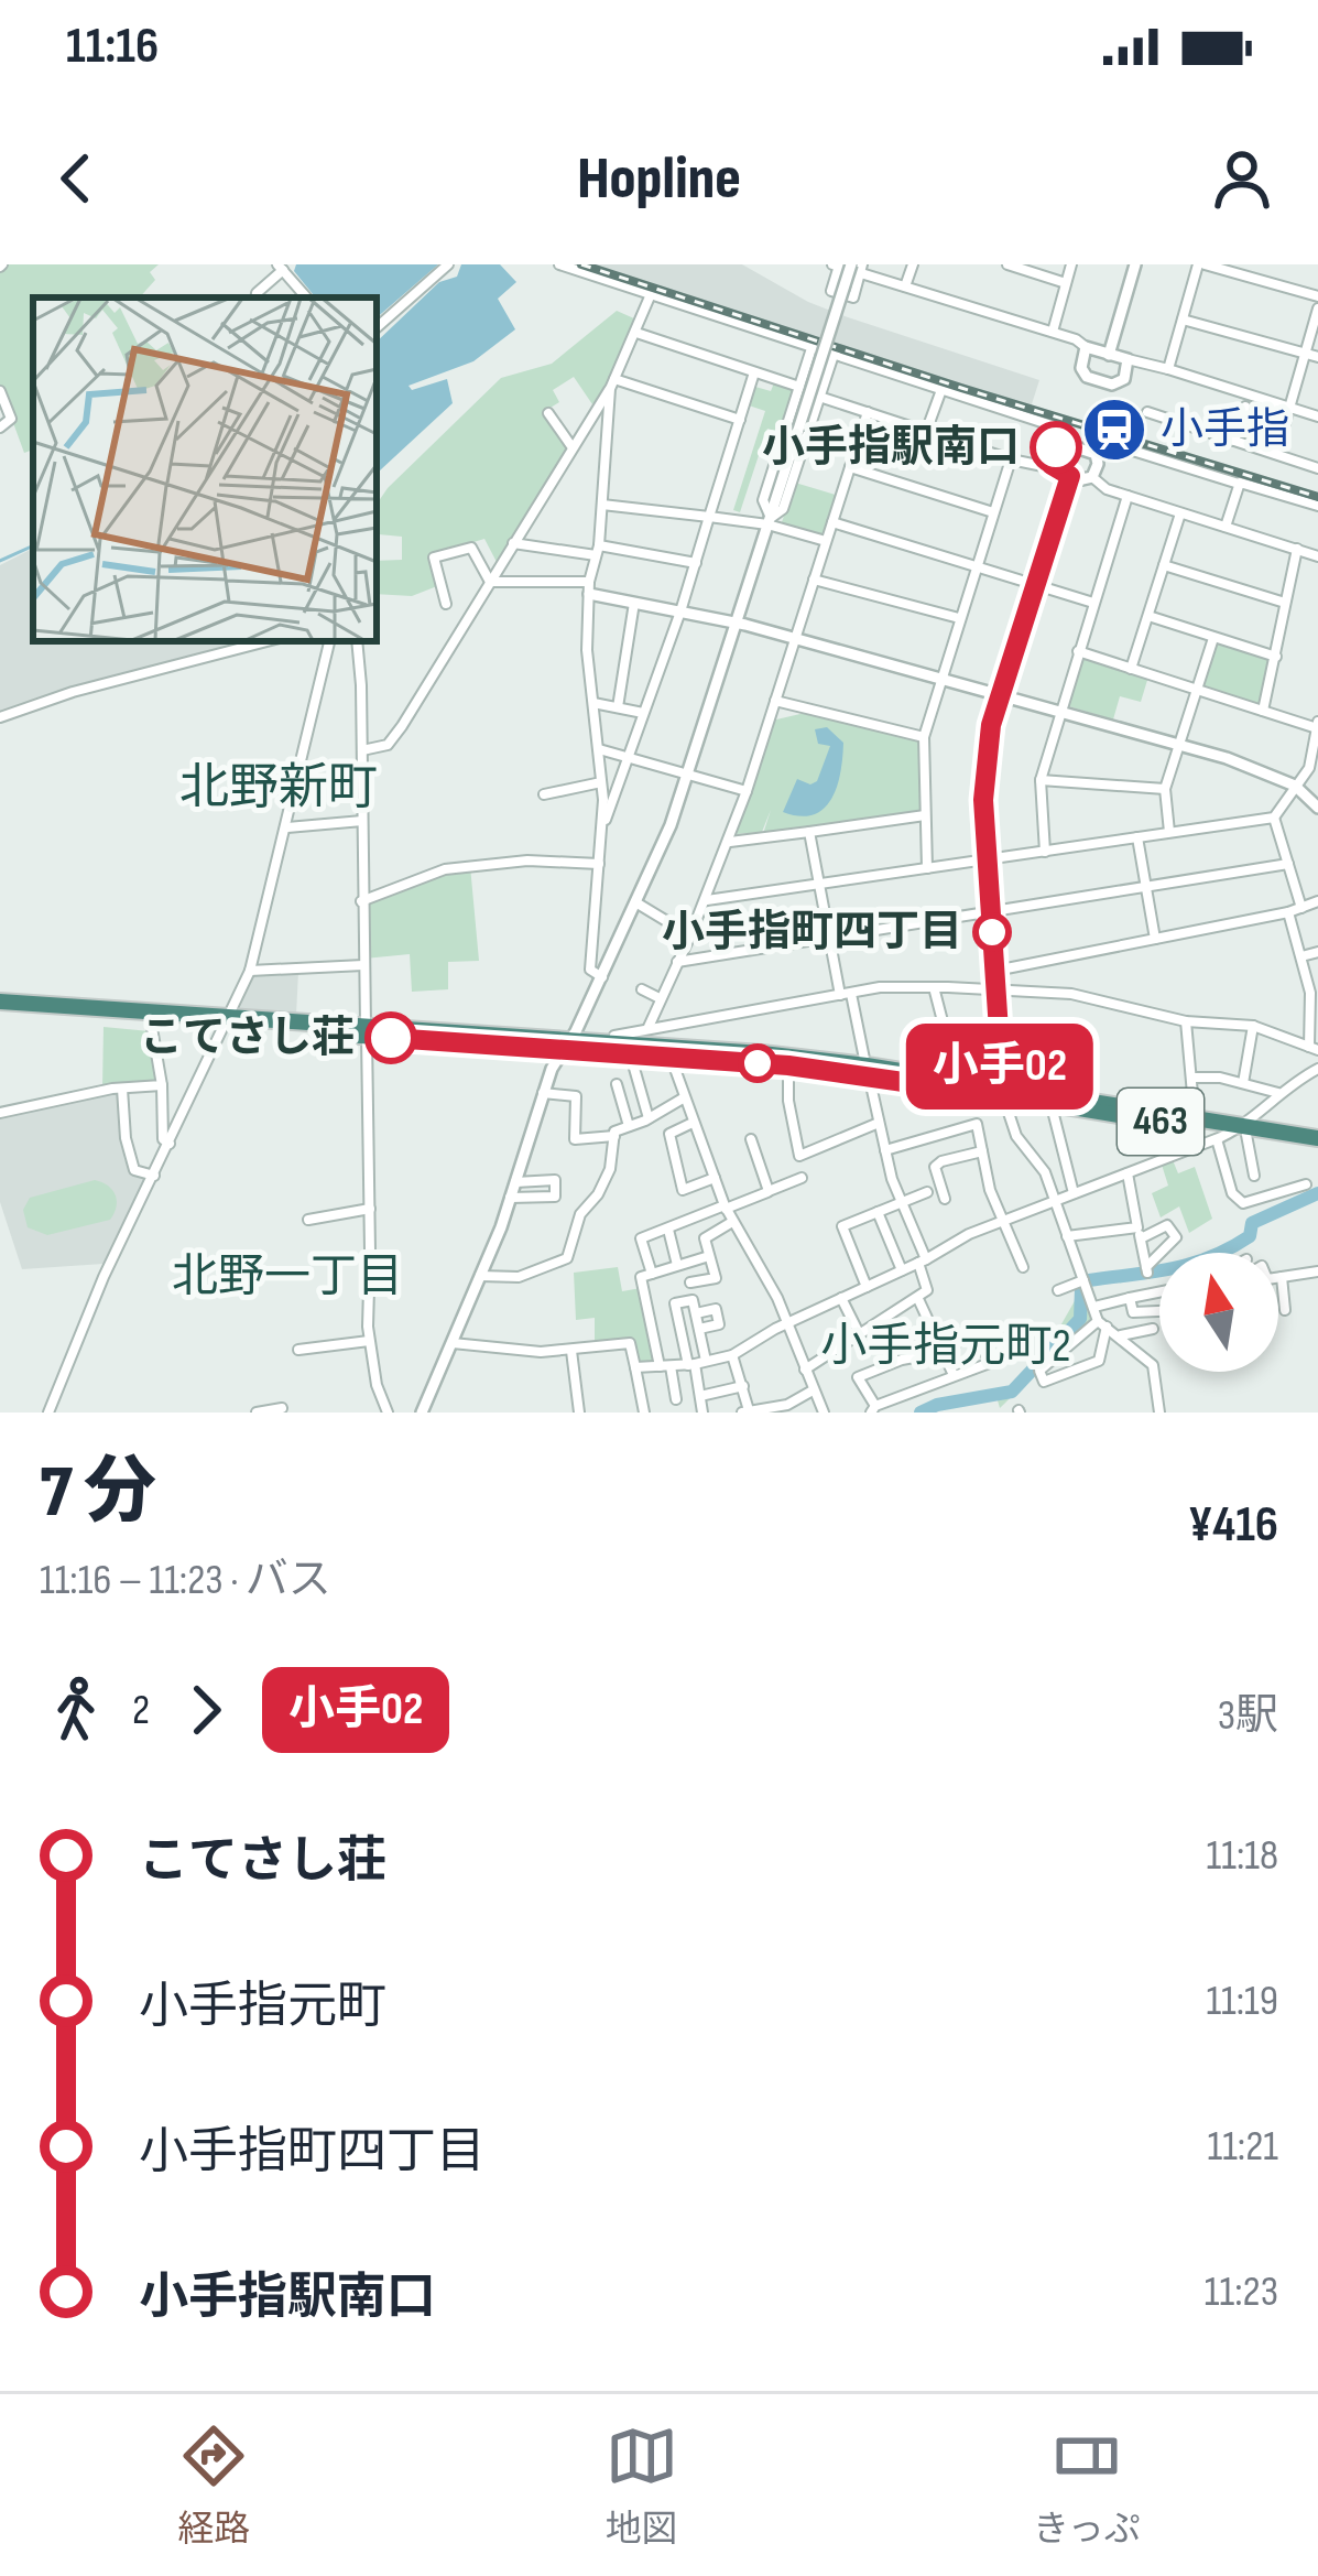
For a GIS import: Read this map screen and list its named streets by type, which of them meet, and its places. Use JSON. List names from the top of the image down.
{
  "streets": {
    "highway": ["463"]
  },
  "districts": ["北野新町", "北野一丁目", "小手指元町2"],
  "places": {
    "station": ["小手指"],
    "other": ["小手指駅南口", "小手指町四丁目", "こてさし荘"]
  },
  "lines": ["bus line 小手02"],
  "north": "top",
  "page": {
    "status": "11:16",
    "header": "Hopline",
    "on_map": "小手02",
    "heading": ["7 分", "11:16 – 11:23 · バス", "¥416"],
    "legs": ["2", "小手02", "3駅"],
    "list": [
      {
        "name": "こてさし荘",
        "value": "11:18"
      },
      {
        "name": "小手指元町",
        "value": "11:19"
      },
      {
        "name": "小手指町四丁目",
        "value": "11:21"
      },
      {
        "name": "小手指駅南口",
        "value": "11:23"
      }
    ],
    "tabs": ["経路", "地図", "きっぷ"]
  }
}
